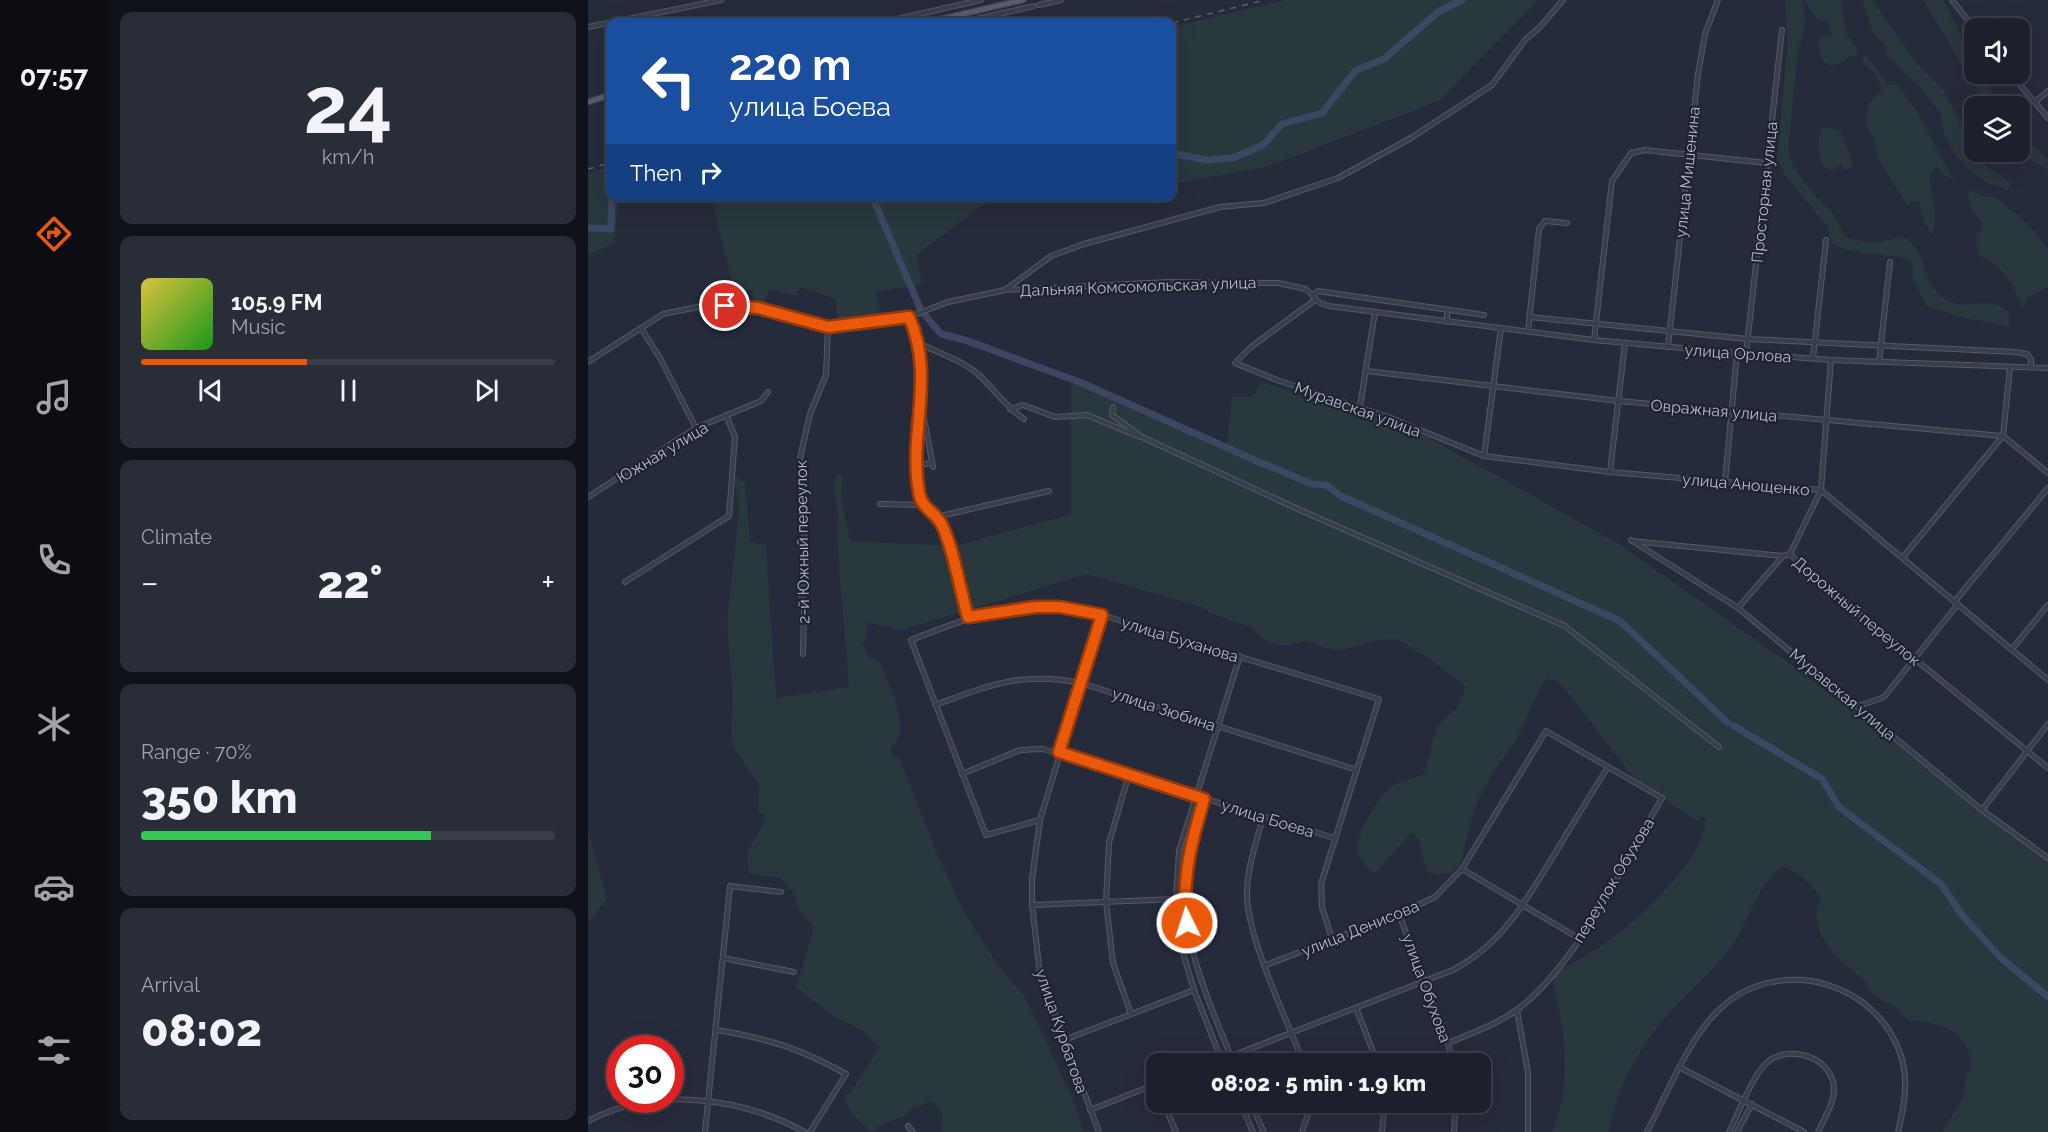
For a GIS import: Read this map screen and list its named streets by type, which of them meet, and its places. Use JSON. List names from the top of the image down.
{
  "streets": {
    "street": [
      "улица Мишенина",
      "Просторная улица",
      "Дальняя Комсомольская улица",
      "улица Орлова",
      "Муравская улица",
      "Овражная улица",
      "Южная улица",
      "улица Анощенко",
      "2-й Южный переулок",
      "Дорожный переулок",
      "улица Буханова",
      "улица Зюбина",
      "улица Боева",
      "переулок Обухова",
      "улица Денисова",
      "улица Обухова",
      "улица Курбатова"
    ]
  },
  "crossings": [
    ["улица Мишенина", "улица Орлова"],
    ["Просторная улица", "улица Орлова"],
    ["Дальняя Комсомольская улица", "улица Орлова"],
    ["Дальняя Комсомольская улица", "2-й Южный переулок"],
    ["улица Орлова", "Муравская улица"],
    ["Муравская улица", "улица Анощенко"],
    ["Муравская улица", "Дорожный переулок"],
    ["улица Буханова", "улица Зюбина"],
    ["улица Буханова", "улица Курбатова"],
    ["улица Зюбина", "улица Курбатова"],
    ["улица Боева", "улица Курбатова"],
    ["переулок Обухова", "улица Денисова"],
    ["переулок Обухова", "улица Обухова"],
    ["улица Денисова", "улица Обухова"]
  ],
  "page": {
    "tabs": "07:57",
    "tile": [
      ["24", "km/h"],
      "Climate",
      ["Range · 70%", "350 km"],
      ["Arrival", "08:02"]
    ],
    "turn": ["220 m", "улица Боева"],
    "then": "Then",
    "song": ["105.9 FM", "Music"],
    "heat": ["−", "22°", "+"],
    "limit": "30",
    "trip": "08:02 · 5 min · 1.9 km"
  }
}
